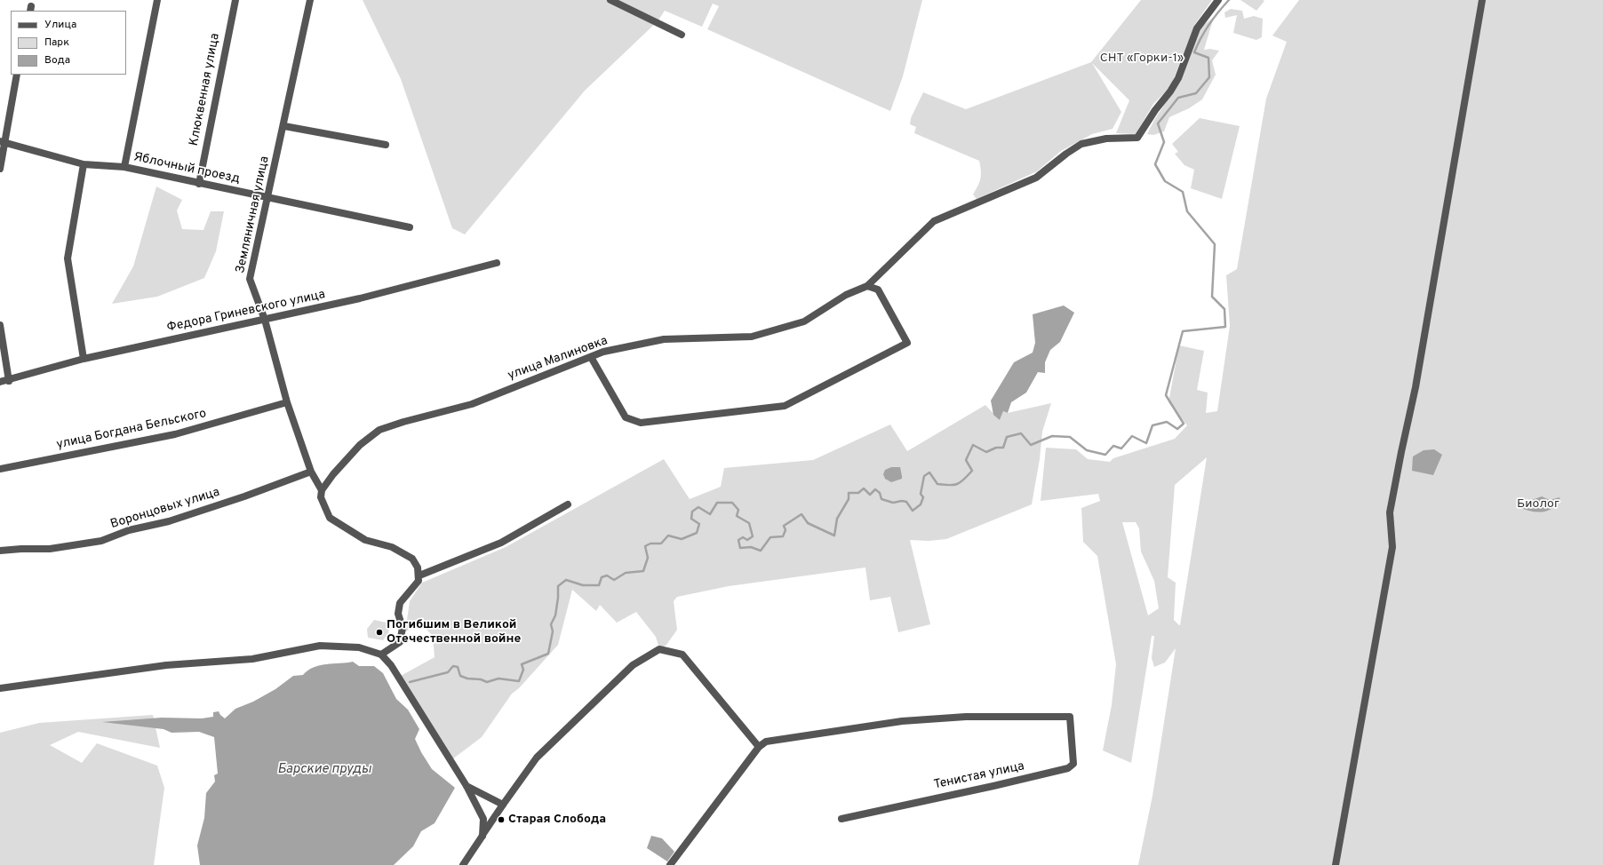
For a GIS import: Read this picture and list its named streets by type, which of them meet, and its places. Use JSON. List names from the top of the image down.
{
  "streets": {
    "street": [
      "Клюквенная улица",
      "Яблочный проезд",
      "Земляничная улица",
      "Федора Гриневского улица",
      "улица Малиновка",
      "улица Богдана Бельского",
      "Воронцовых улица",
      "Тенистая улица"
    ]
  },
  "crossings": [
    ["Клюквенная улица", "Яблочный проезд"],
    ["Яблочный проезд", "Земляничная улица"],
    ["Земляничная улица", "Федора Гриневского улица"],
    ["Земляничная улица", "улица Богдана Бельского"],
    ["Земляничная улица", "Воронцовых улица"]
  ],
  "water": ["Барские пруды"],
  "parks": ["СНТ «Горки-1»", "Биолог"],
  "places": ["Погибшим в Великой Отечественной войне", "Старая Слобода"],
  "legend": ["Улица", "Парк", "Вода"]
}
